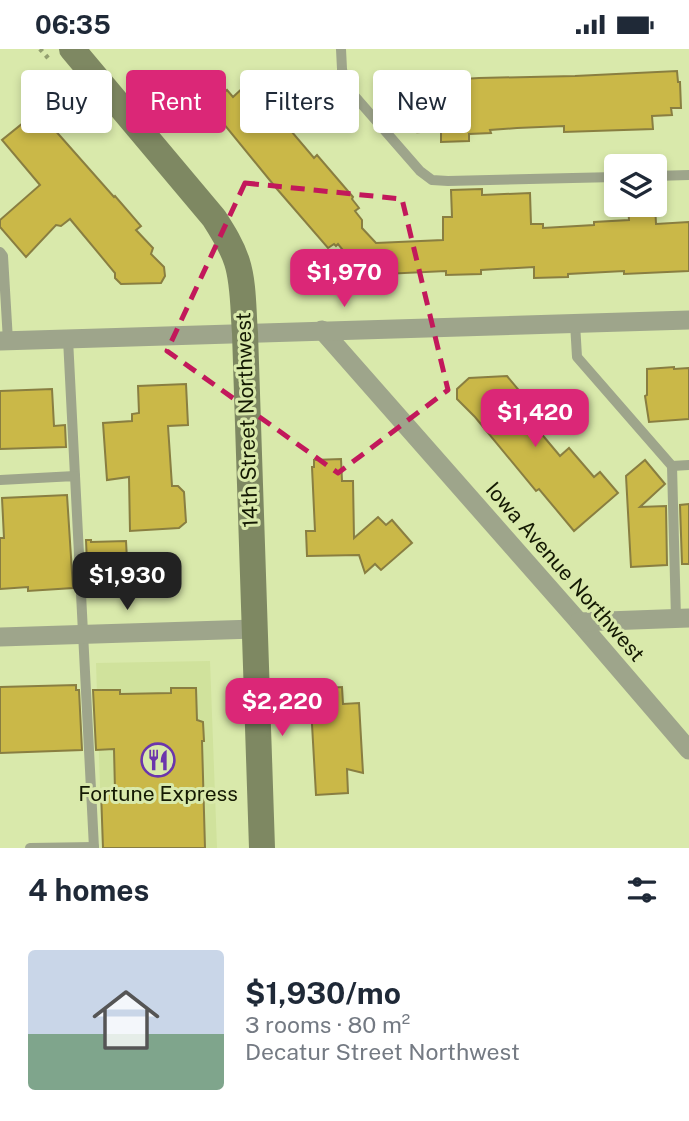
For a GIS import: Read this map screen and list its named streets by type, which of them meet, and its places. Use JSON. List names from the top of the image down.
{
  "streets": {
    "street": ["14th Street Northwest", "Iowa Avenue Northwest"]
  },
  "places": {
    "restaurant": ["Fortune Express"]
  },
  "page": {
    "status": "06:35",
    "chip": [
      "Buy",
      "Rent",
      "Filters",
      "New"
    ],
    "price": [
      "$1,970",
      "$1,420",
      "$1,930",
      "$2,220"
    ],
    "heading": "4 homes",
    "list": [
      {
        "name": "$1,930/mo",
        "note": "3 rooms · 80 m² · Decatur Street Northwest"
      }
    ]
  }
}
